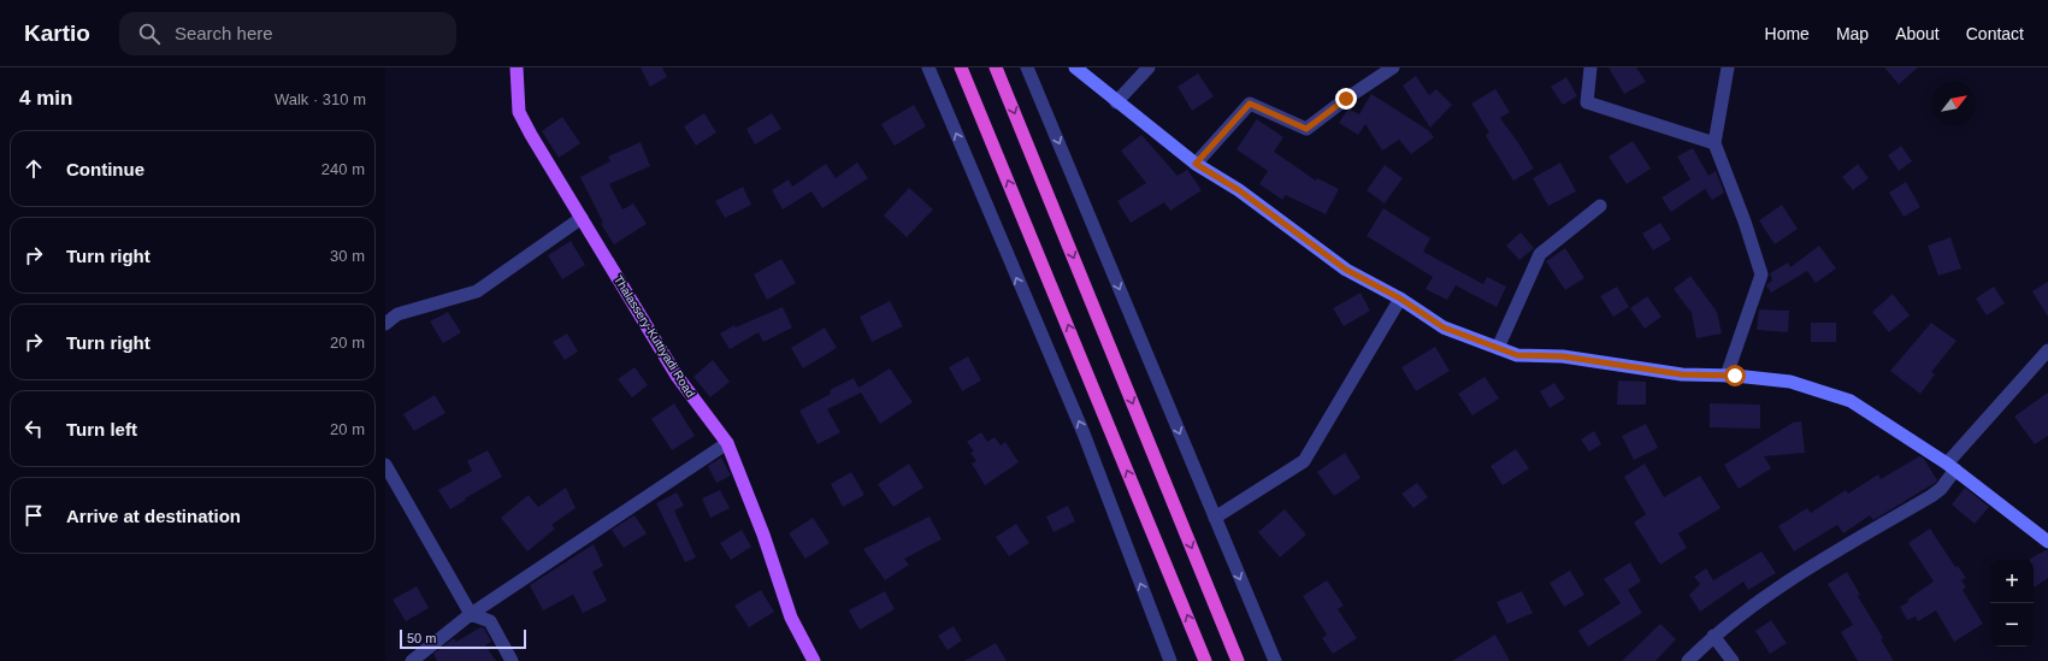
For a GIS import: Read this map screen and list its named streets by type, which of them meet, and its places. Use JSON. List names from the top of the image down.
{
  "streets": {
    "main road": ["Thalassery-Kuttiyadi Road"]
  },
  "scale_bar": "50 m",
  "north": "top right",
  "page": {
    "header": "Kartio",
    "search": "Search here",
    "nav": [
      "Home",
      "Map",
      "About",
      "Contact"
    ],
    "heading": ["4 min", "Walk · 310 m"],
    "list": [
      ["Continue", "240 m"],
      ["Turn right", "30 m"],
      ["Turn right", "20 m"],
      ["Turn left", "20 m"],
      "Arrive at destination"
    ],
    "map_buttons": ["+", "−"],
    "scale": "50 m"
  }
}
